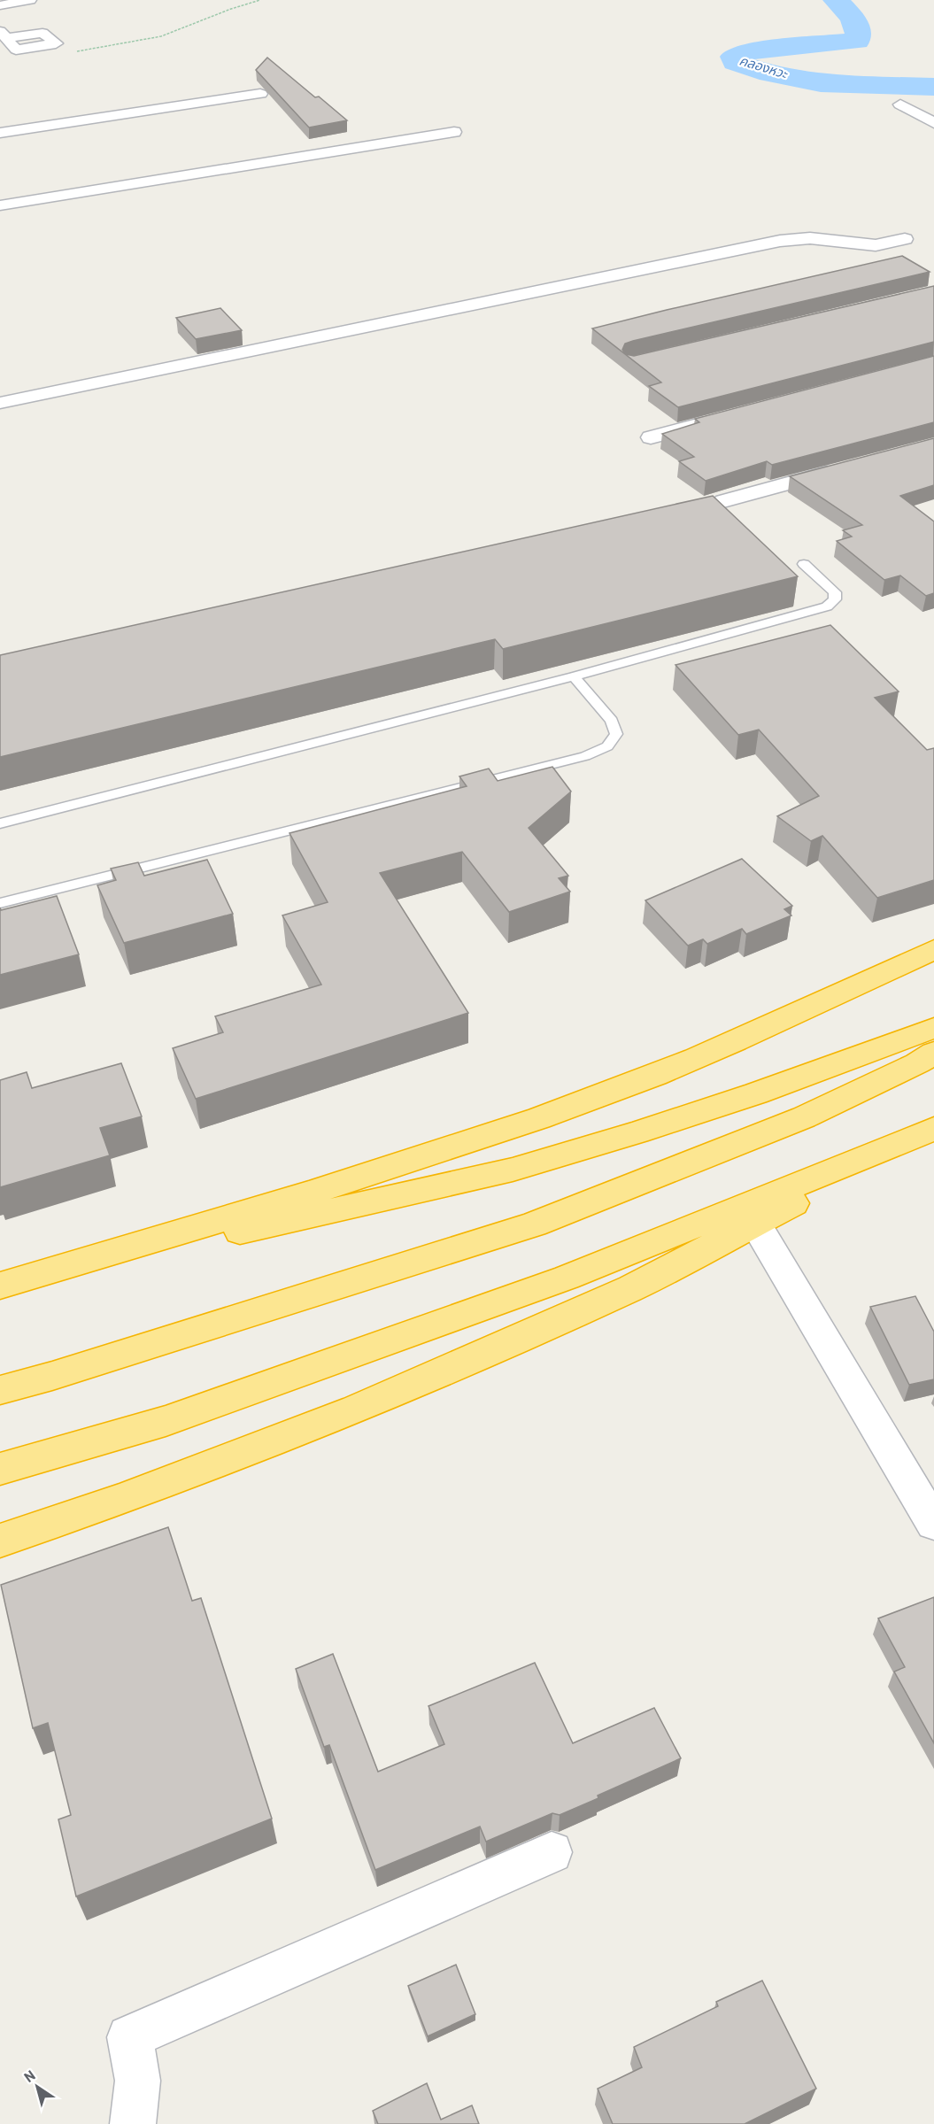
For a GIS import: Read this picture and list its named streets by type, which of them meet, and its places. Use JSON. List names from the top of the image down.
{
  "water": ["คลองหวะ"],
  "north": "top left"
}
